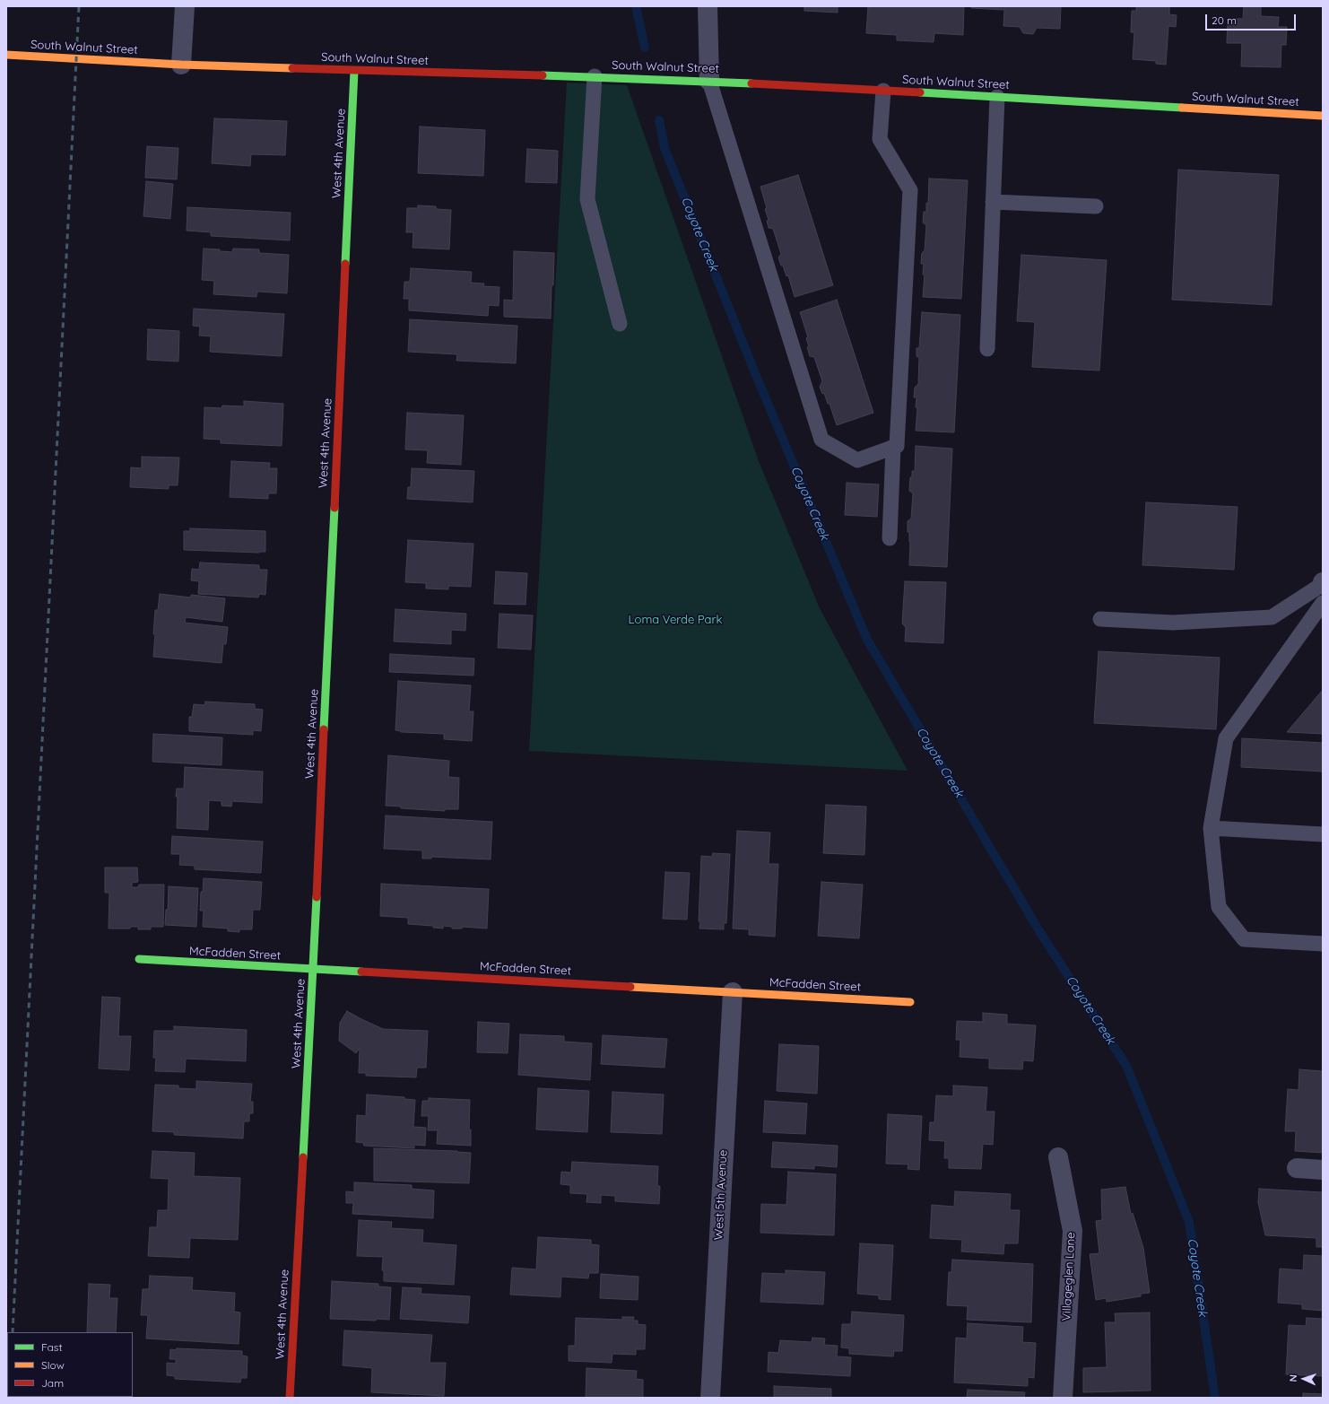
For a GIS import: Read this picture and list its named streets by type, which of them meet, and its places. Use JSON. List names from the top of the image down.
{
  "streets": {
    "street": [
      "South Walnut Street",
      "West 4th Avenue",
      "McFadden Street",
      "West 5th Avenue",
      "Villageglen Lane"
    ]
  },
  "crossings": [
    ["South Walnut Street", "West 4th Avenue"],
    ["West 4th Avenue", "McFadden Street"],
    ["McFadden Street", "West 5th Avenue"]
  ],
  "water": ["Coyote Creek"],
  "parks": ["Loma Verde Park"],
  "legend": ["Fast", "Slow", "Jam"],
  "scale_bar": "20 m",
  "north": "left"
}
